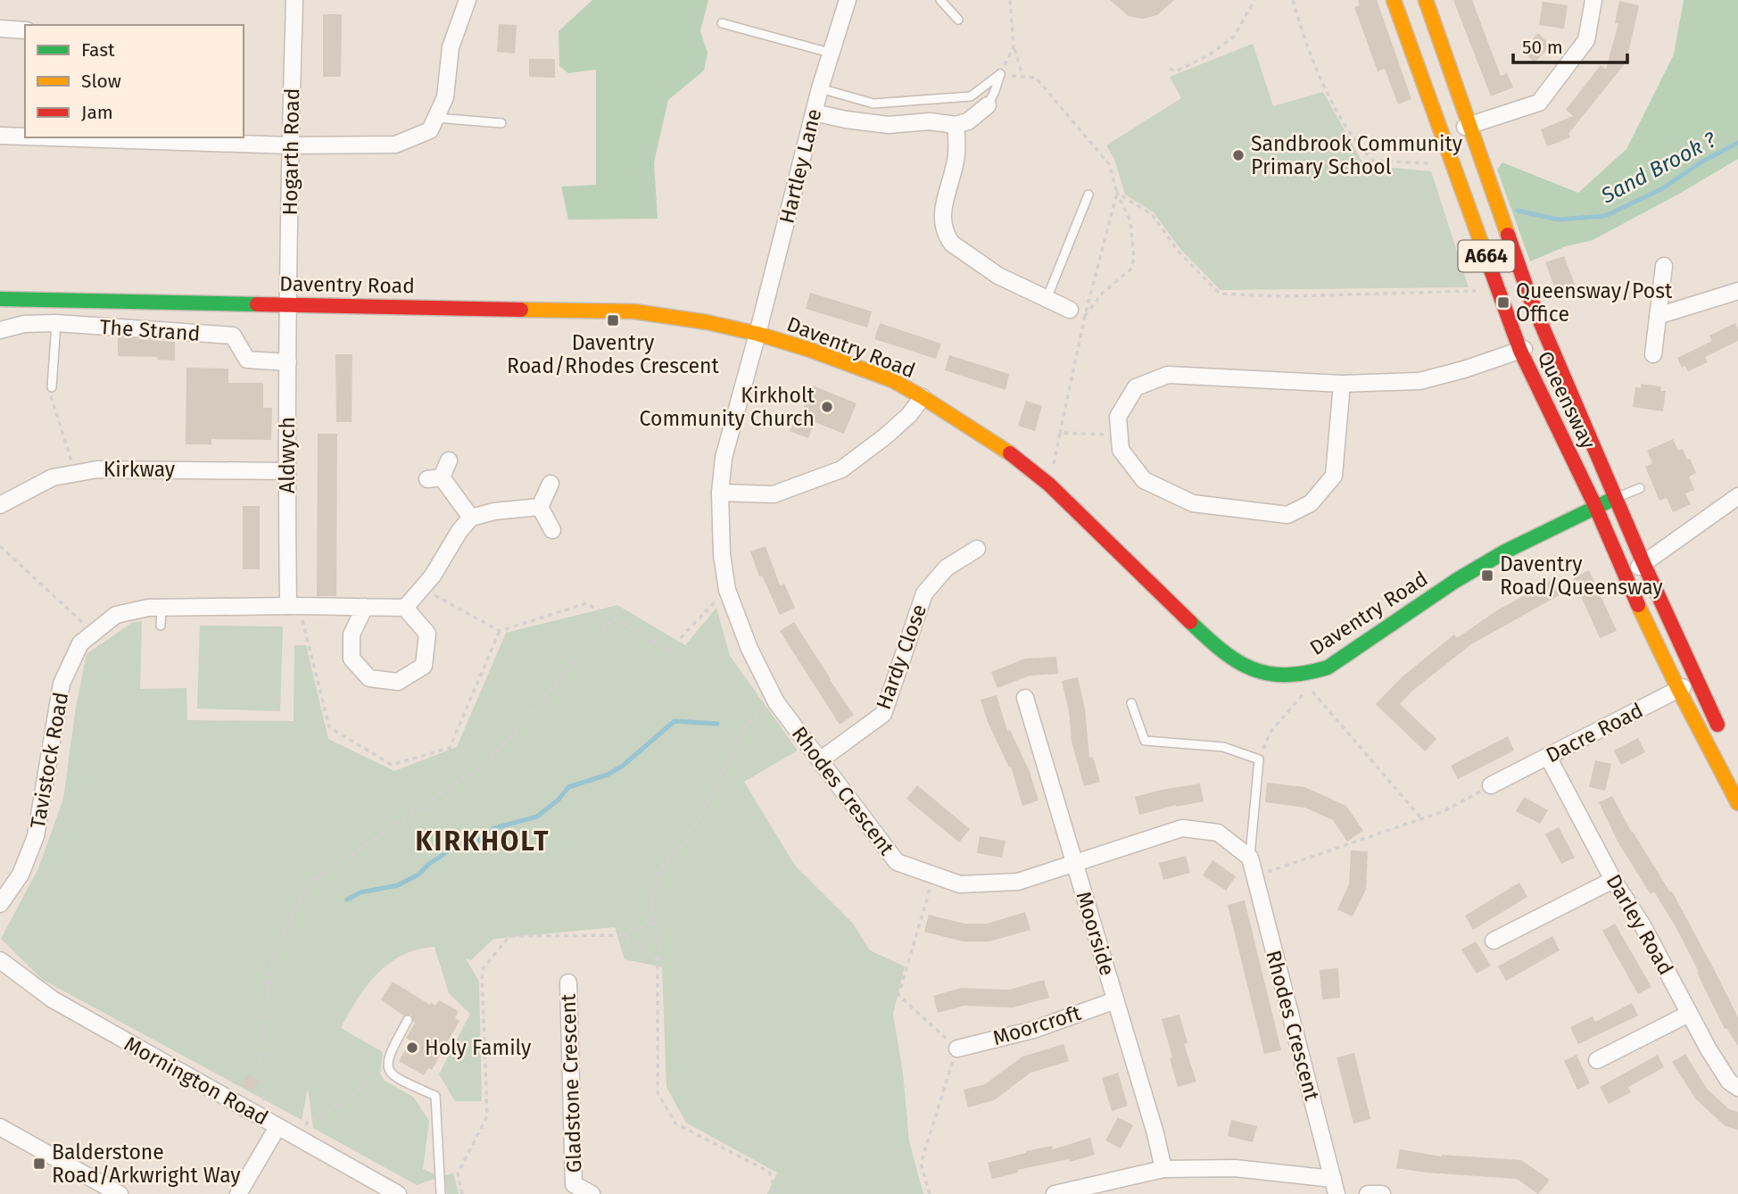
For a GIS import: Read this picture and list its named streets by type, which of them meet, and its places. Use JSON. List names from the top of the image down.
{
  "streets": {
    "main road": ["A664", "Daventry Road", "Queensway"],
    "street": [
      "Hogarth Road",
      "Hartley Lane",
      "The Strand",
      "Aldwych",
      "Kirkway",
      "Hardy Close",
      "Dacre Road",
      "Tavistock Road",
      "Rhodes Crescent",
      "Darley Road",
      "Moorside",
      "Moorcroft",
      "Mornington Road",
      "Gladstone Crescent"
    ]
  },
  "crossings": [
    ["Hogarth Road", "Daventry Road"],
    ["Hogarth Road", "Aldwych"],
    ["Hartley Lane", "Daventry Road"],
    ["Hartley Lane", "Rhodes Crescent"],
    ["Daventry Road", "Queensway"],
    ["Daventry Road", "Aldwych"],
    ["Daventry Road", "Rhodes Crescent"],
    ["The Strand", "Aldwych"],
    ["Queensway", "Dacre Road"],
    ["Aldwych", "Kirkway"],
    ["Aldwych", "Tavistock Road"],
    ["Hardy Close", "Rhodes Crescent"],
    ["Dacre Road", "Darley Road"],
    ["Rhodes Crescent", "Moorside"],
    ["Moorside", "Moorcroft"]
  ],
  "districts": ["KIRKHOLT"],
  "water": ["Sand Brook ?"],
  "places": {
    "other": ["Sandbrook Community Primary School", "Kirkholt Community Church", "Holy Family"],
    "transit": [
      "Queensway/Post Office",
      "Daventry Road/Rhodes Crescent",
      "Daventry Road/Queensway",
      "Balderstone Road/Arkwright Way"
    ]
  },
  "legend": ["Fast", "Slow", "Jam"],
  "scale_bar": "50 m"
}
